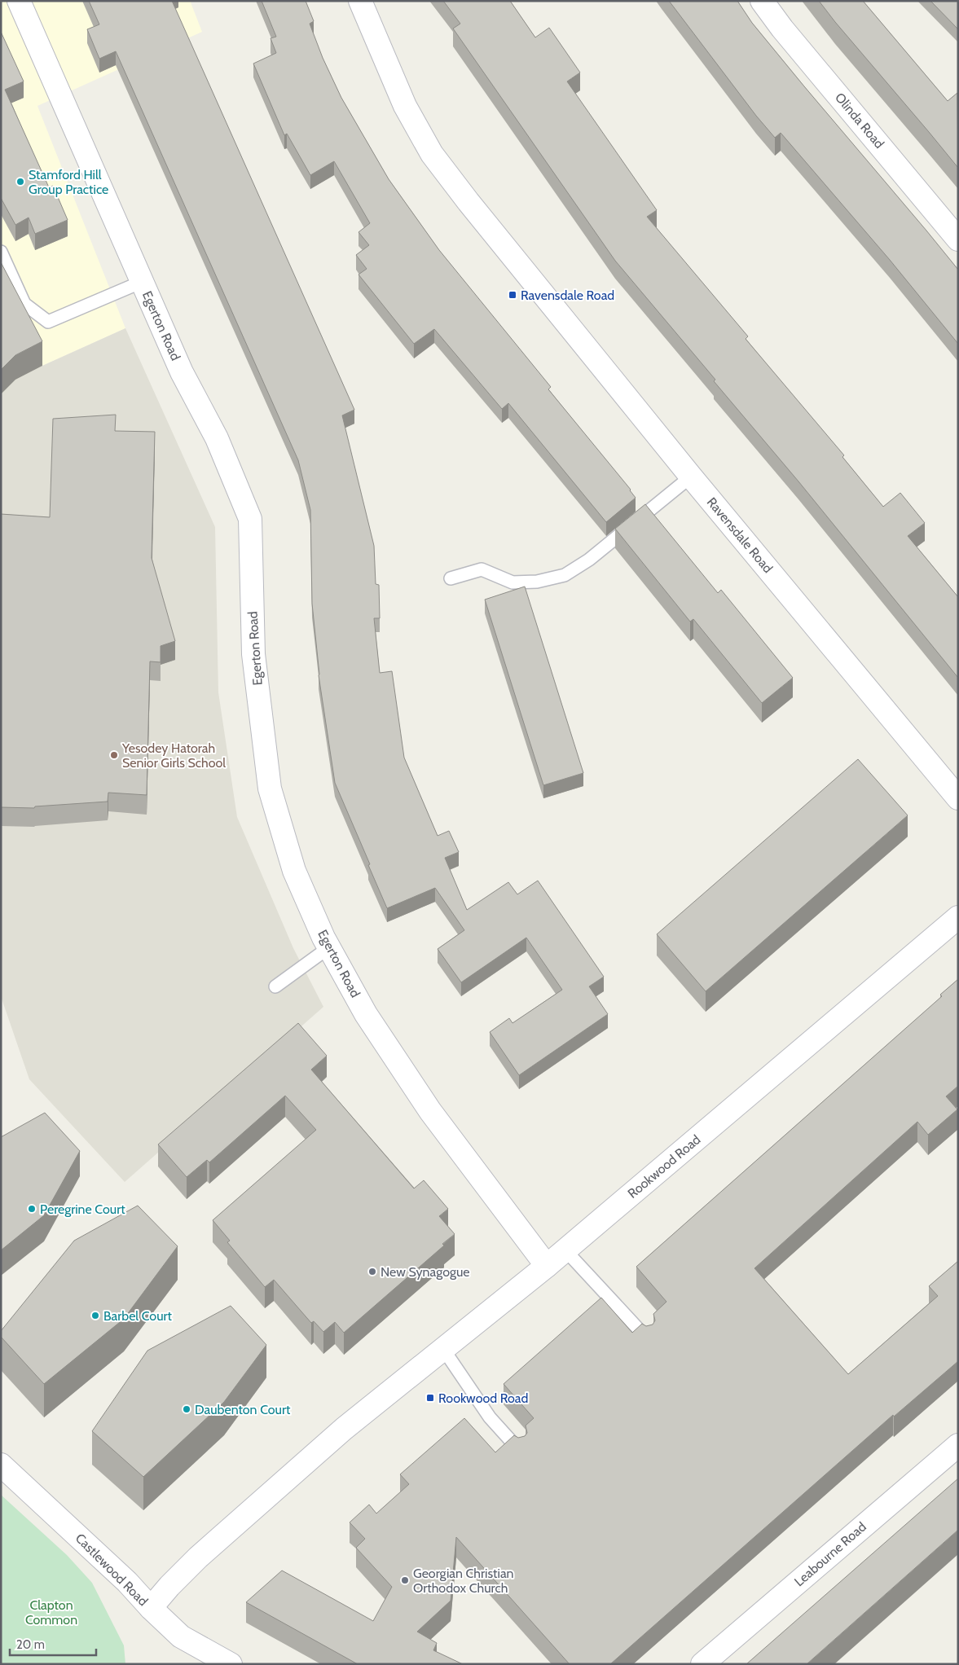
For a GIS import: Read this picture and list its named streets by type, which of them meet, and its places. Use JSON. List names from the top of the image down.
{
  "streets": {
    "street": [
      "Olinda Road",
      "Egerton Road",
      "Ravensdale Road",
      "Rookwood Road",
      "Leabourne Road",
      "Castlewood Road"
    ]
  },
  "crossings": [
    ["Egerton Road", "Rookwood Road"],
    ["Rookwood Road", "Castlewood Road"]
  ],
  "parks": ["Clapton Common"],
  "places": {
    "other": [
      "Stamford Hill Group Practice",
      "Yesodey Hatorah Senior Girls School",
      "Peregrine Court",
      "New Synagogue",
      "Barbel Court",
      "Daubenton Court",
      "Georgian Christian Orthodox Church"
    ],
    "transit": ["Ravensdale Road", "Rookwood Road"]
  },
  "scale_bar": "20 m"
}
